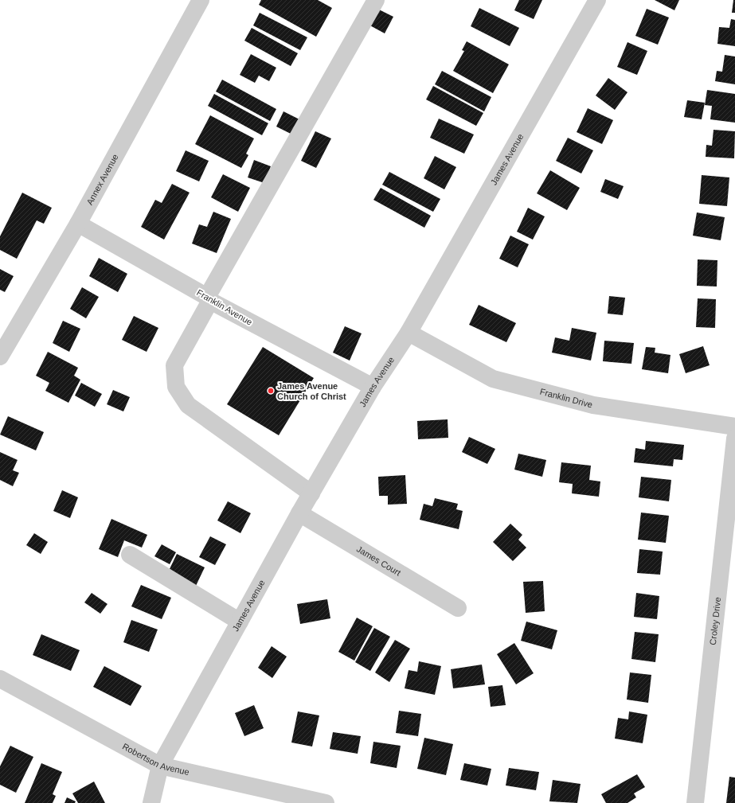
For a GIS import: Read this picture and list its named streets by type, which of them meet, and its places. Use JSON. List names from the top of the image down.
{
  "streets": {
    "street": [
      "James Avenue",
      "Annex Avenue",
      "Franklin Avenue",
      "Franklin Drive",
      "James Court",
      "Croley Drive",
      "Robertson Avenue"
    ]
  },
  "crossings": [
    ["James Avenue", "Franklin Avenue"],
    ["James Avenue", "Franklin Drive"],
    ["James Avenue", "James Court"],
    ["James Avenue", "Robertson Avenue"],
    ["Annex Avenue", "Franklin Avenue"]
  ],
  "places": ["James Avenue Church of Christ"]
}
